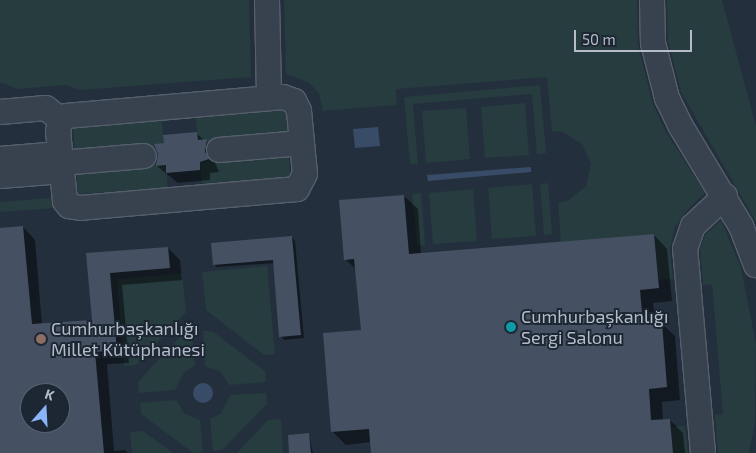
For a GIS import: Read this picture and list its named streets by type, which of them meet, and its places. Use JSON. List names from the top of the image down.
{
  "places": ["Cumhurbaşkanlığı Sergi Salonu", "Cumhurbaşkanlığı Millet Kütüphanesi"],
  "scale_bar": "50 m",
  "north": "top"
}
